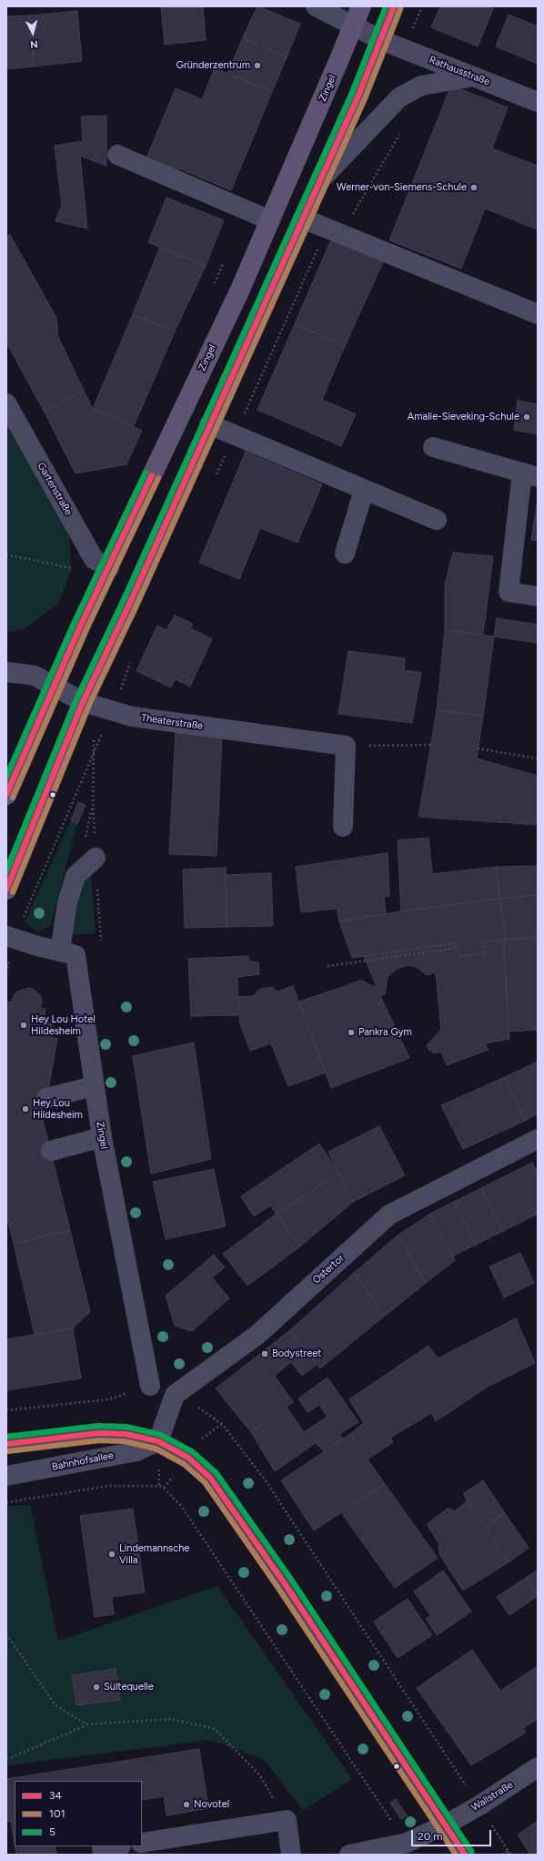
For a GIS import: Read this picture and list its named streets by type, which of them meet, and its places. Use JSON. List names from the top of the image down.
{
  "streets": {
    "main road": ["Zingel"],
    "street": [
      "Rathausstraße",
      "Gartenstraße",
      "Theaterstraße",
      "Ostertor",
      "Bahnhofsallee",
      "Wallstraße"
    ]
  },
  "crossings": [
    ["Zingel", "Gartenstraße"],
    ["Zingel", "Theaterstraße"],
    ["Ostertor", "Bahnhofsallee"]
  ],
  "places": [
    "Gründerzentrum",
    "Werner-von-Siemens-Schule",
    "Amalie-Sieveking-Schule",
    "Hey Lou Hotel Hildesheim",
    "Pankra Gym",
    "Hey Lou Hildesheim",
    "Bodystreet",
    "Lindemannsche Villa",
    "Sültequelle",
    "Novotel"
  ],
  "lines": ["transit line 34", "transit line 5", "transit line 101"],
  "legend": ["34", "101", "5"],
  "scale_bar": "20 m",
  "north": "bottom"
}
